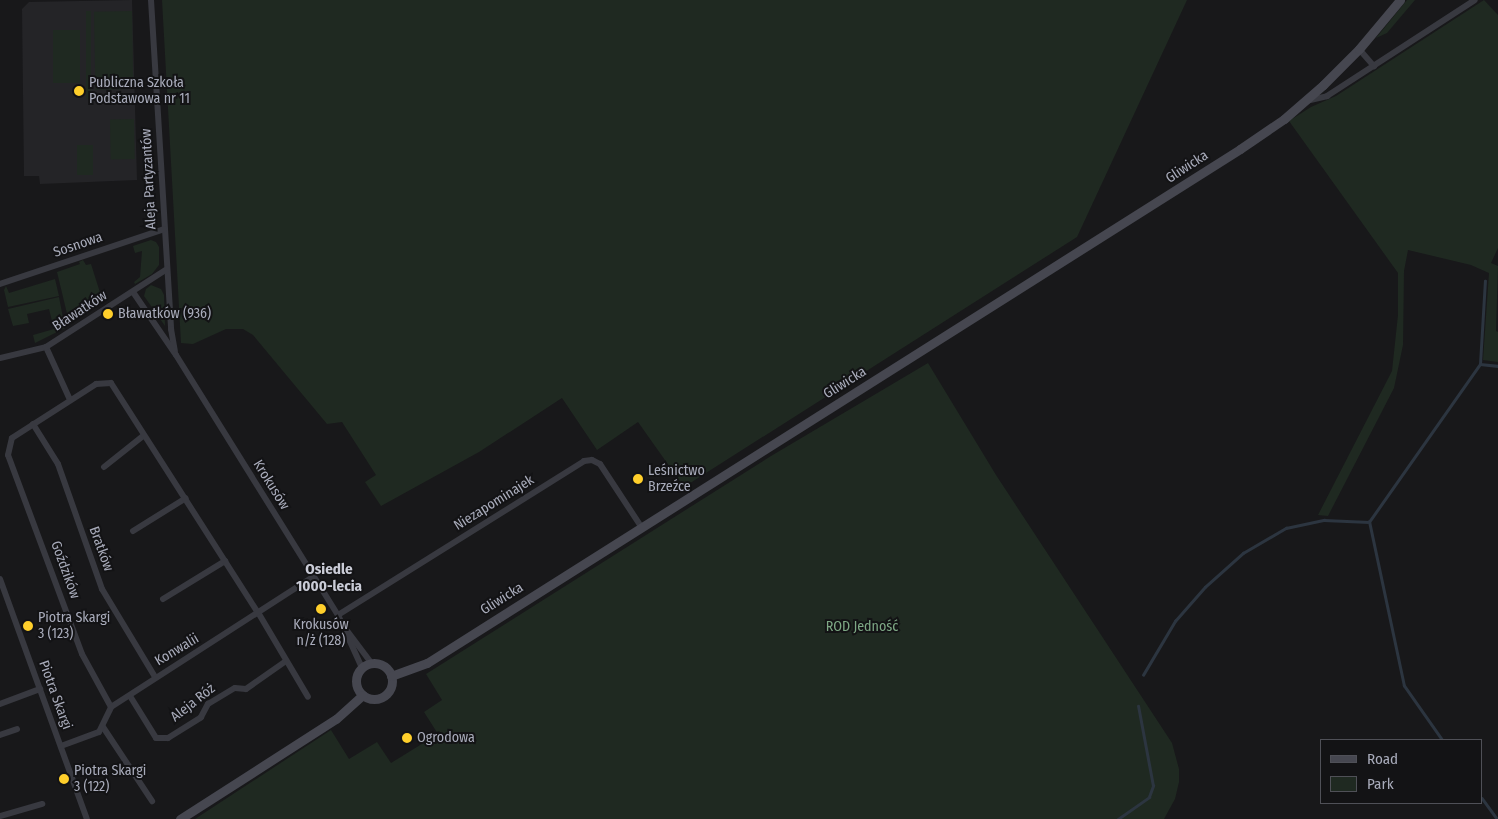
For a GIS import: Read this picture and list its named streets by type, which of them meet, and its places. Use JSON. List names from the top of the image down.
{
  "streets": {
    "main road": ["Gliwicka"],
    "street": [
      "Aleja Partyzantów",
      "Sosnowa",
      "Bławatków",
      "Krokusów",
      "Niezapominajek",
      "Bratków",
      "Goździków",
      "Konwalii",
      "Piotra Skargi",
      "Aleja Róż"
    ]
  },
  "crossings": [
    ["Gliwicka", "Krokusów"],
    ["Gliwicka", "Niezapominajek"],
    ["Aleja Partyzantów", "Sosnowa"],
    ["Aleja Partyzantów", "Bławatków"],
    ["Aleja Partyzantów", "Krokusów"],
    ["Bławatków", "Krokusów"],
    ["Krokusów", "Niezapominajek"],
    ["Krokusów", "Konwalii"],
    ["Bratków", "Goździków"],
    ["Bratków", "Konwalii"],
    ["Goździków", "Konwalii"],
    ["Konwalii", "Aleja Róż"]
  ],
  "districts": ["Osiedle 1000-lecia"],
  "parks": ["ROD Jedność"],
  "places": [
    "Publiczna Szkoła Podstawowa nr 11",
    "Bławatków (936)",
    "Leśnictwo Brzeźce",
    "Krokusów n/ż (128)",
    "Piotra Skargi 3 (123)",
    "Ogrodowa",
    "Piotra Skargi 3 (122)"
  ],
  "legend": ["Road", "Park"]
}
